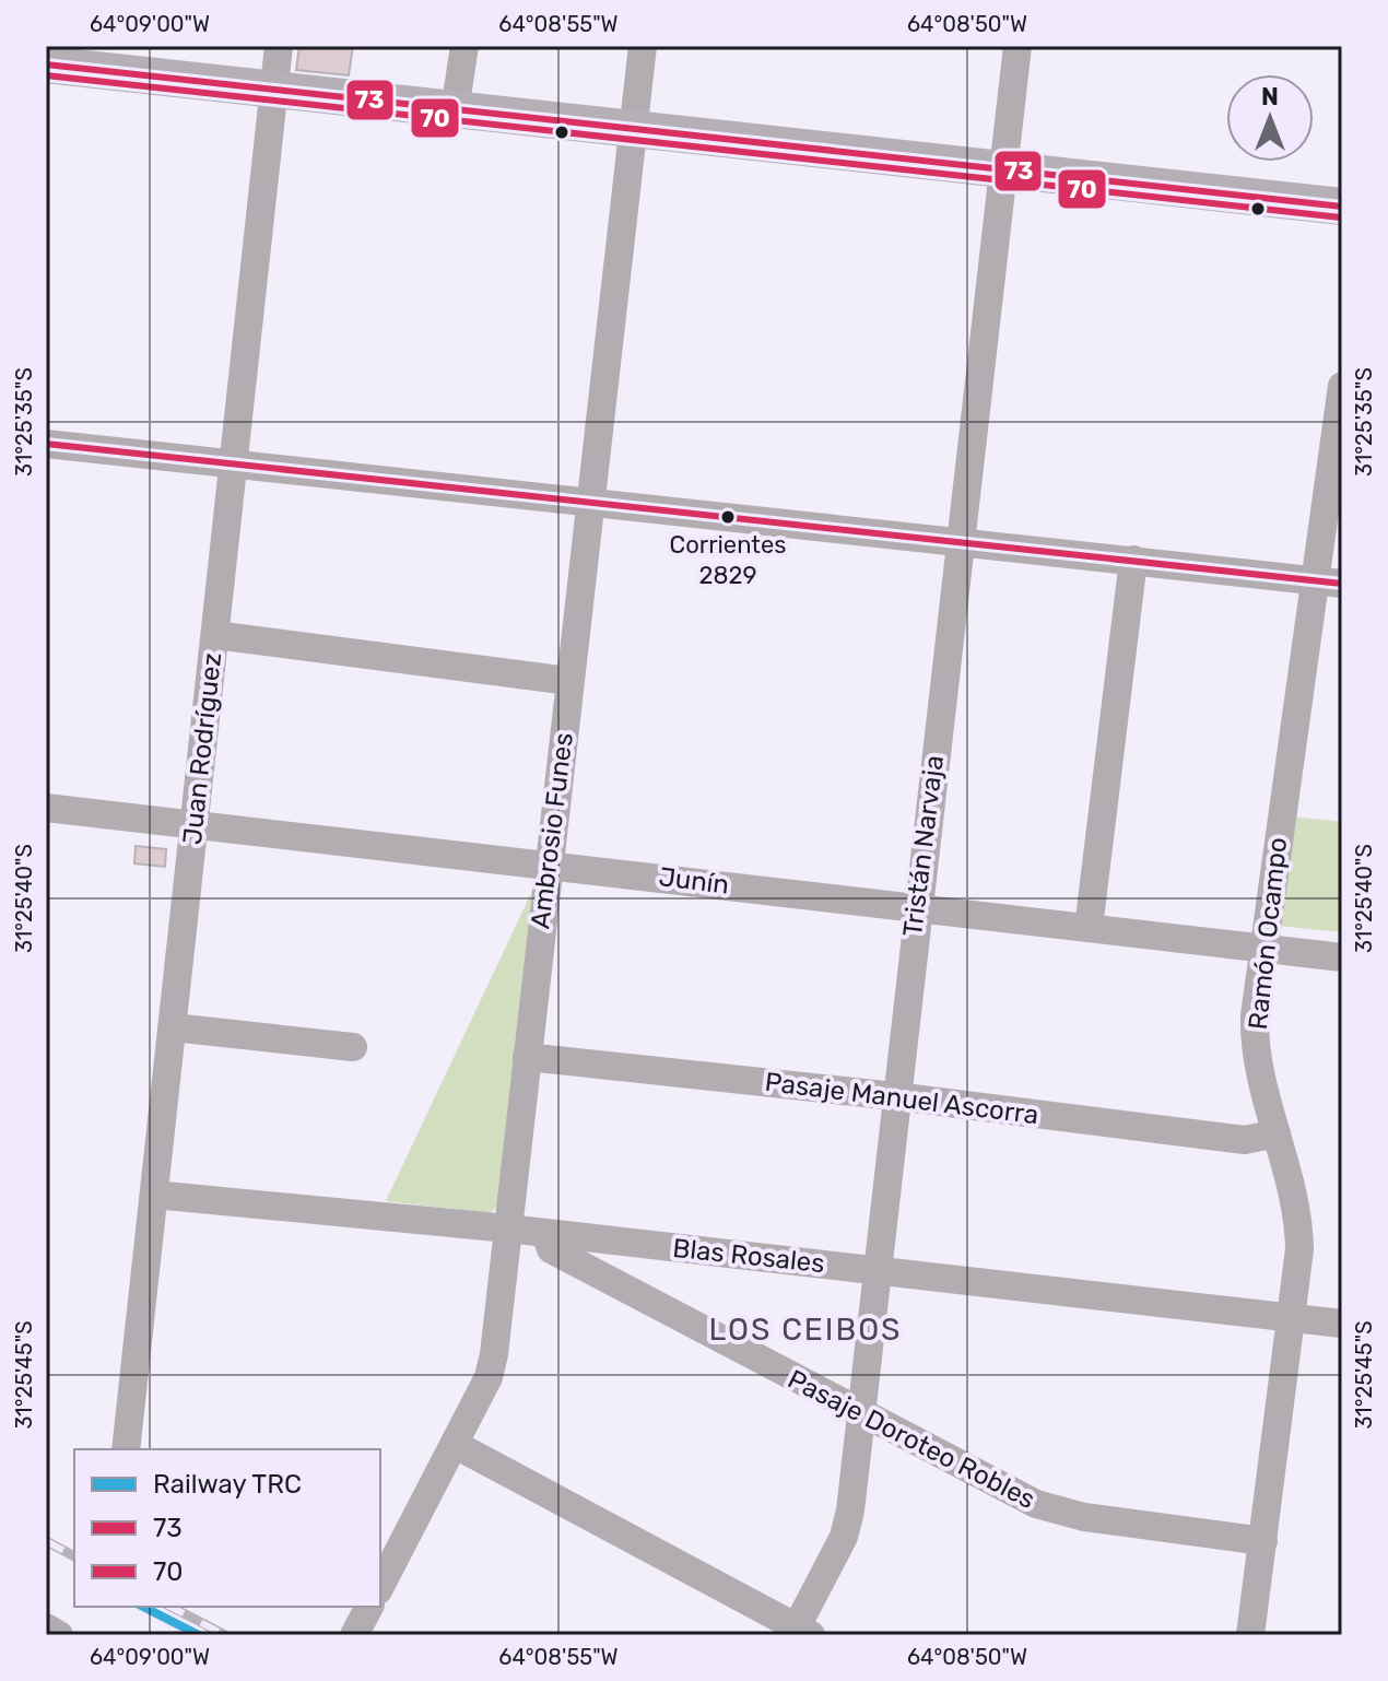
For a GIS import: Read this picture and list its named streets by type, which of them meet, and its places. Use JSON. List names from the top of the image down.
{
  "streets": {
    "street": [
      "Juan Rodríguez",
      "Ambrosio Funes",
      "Tristán Narvaja",
      "Junín",
      "Ramón Ocampo",
      "Pasaje Manuel Ascorra",
      "Blas Rosales",
      "Pasaje Doroteo Robles"
    ]
  },
  "crossings": [
    ["Juan Rodríguez", "Junín"],
    ["Juan Rodríguez", "Blas Rosales"],
    ["Ambrosio Funes", "Junín"],
    ["Ambrosio Funes", "Pasaje Manuel Ascorra"],
    ["Ambrosio Funes", "Blas Rosales"],
    ["Tristán Narvaja", "Junín"],
    ["Tristán Narvaja", "Pasaje Manuel Ascorra"],
    ["Tristán Narvaja", "Blas Rosales"],
    ["Tristán Narvaja", "Pasaje Doroteo Robles"],
    ["Junín", "Ramón Ocampo"],
    ["Ramón Ocampo", "Pasaje Manuel Ascorra"],
    ["Ramón Ocampo", "Blas Rosales"],
    ["Ramón Ocampo", "Pasaje Doroteo Robles"],
    ["Blas Rosales", "Pasaje Doroteo Robles"]
  ],
  "districts": ["LOS CEIBOS"],
  "places": ["Corrientes 2829"],
  "lines": ["transit line 73", "transit line 70", "rail line TRC"],
  "legend": ["Railway TRC", "73", "70"],
  "north": "top",
  "coordinates": [
    "64°09'00\"W",
    "64°08'55\"W",
    "64°08'50\"W",
    "31°25'35\"S",
    "31°25'40\"S",
    "31°25'45\"S"
  ]
}
